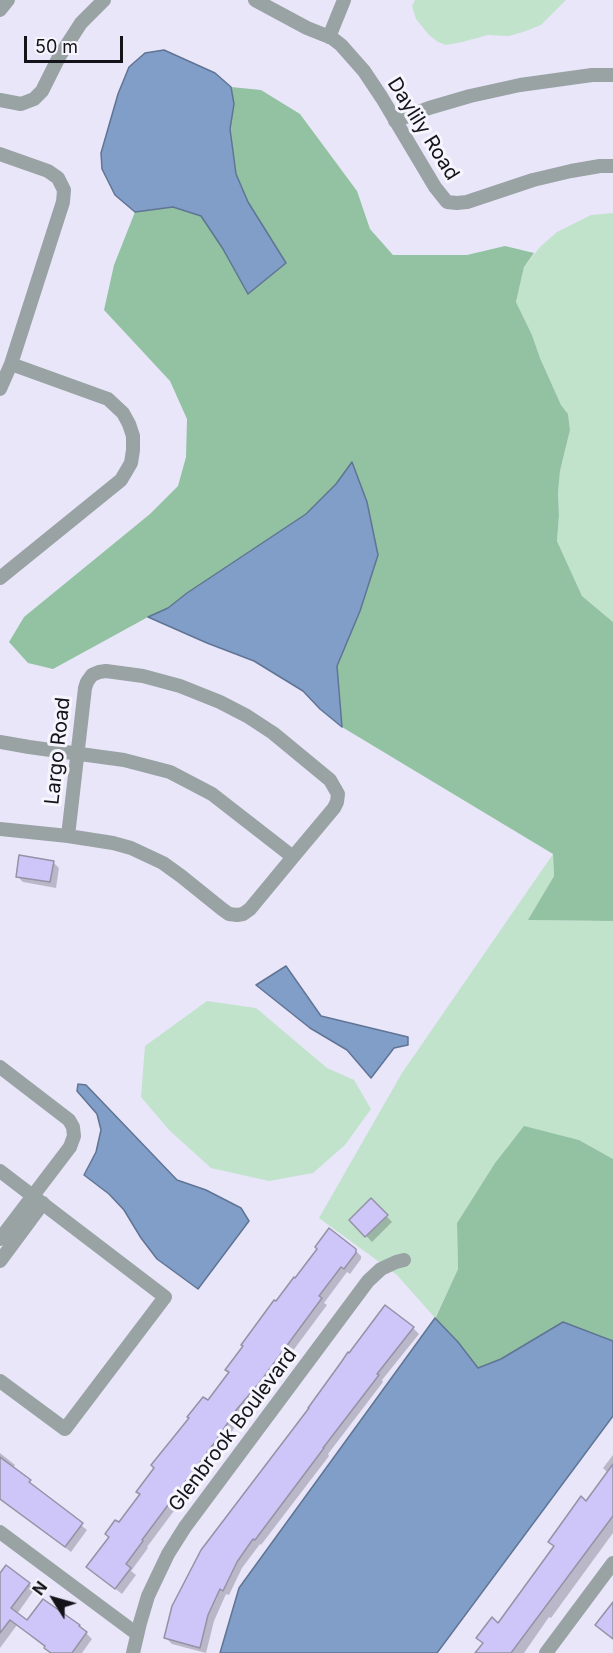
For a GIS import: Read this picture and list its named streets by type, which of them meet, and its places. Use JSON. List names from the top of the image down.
{
  "streets": {
    "street": ["Daylily Road", "Largo Road", "Glenbrook Boulevard"]
  },
  "scale_bar": "50 m",
  "north": "top left"
}
